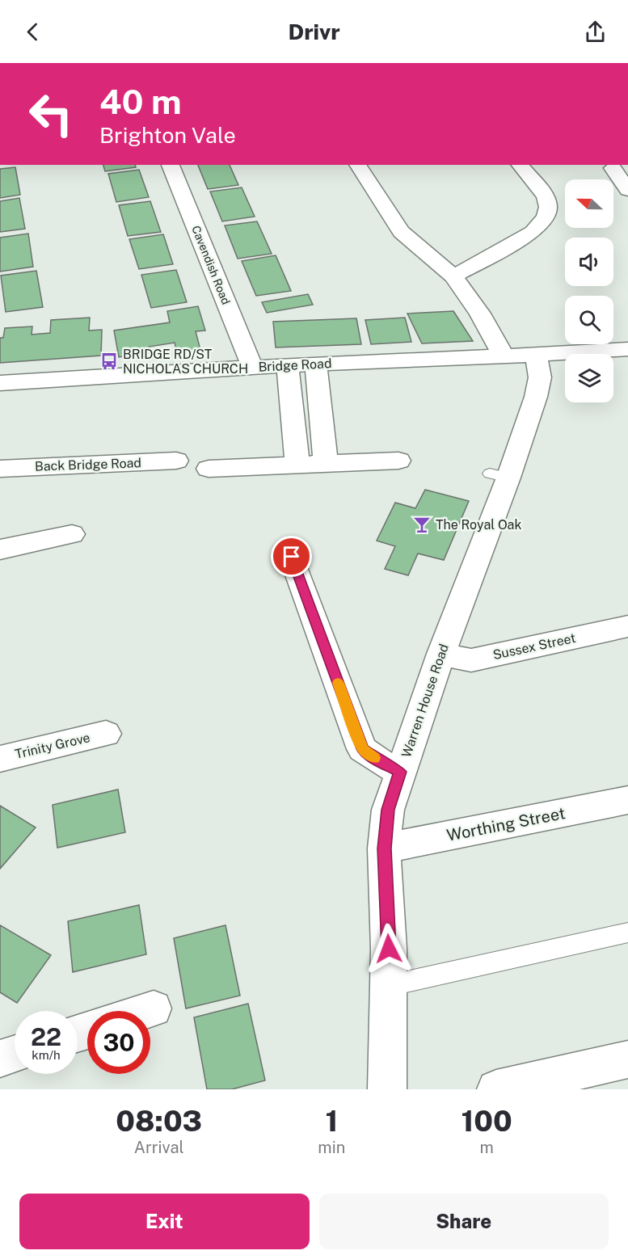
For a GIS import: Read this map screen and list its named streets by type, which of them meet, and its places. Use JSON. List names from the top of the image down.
{
  "streets": {
    "street": [
      "Cavendish Road",
      "Bridge Road",
      "Back Bridge Road",
      "Sussex Street",
      "Warren House Road",
      "Trinity Grove",
      "Worthing Street"
    ]
  },
  "crossings": [
    ["Cavendish Road", "Bridge Road"],
    ["Bridge Road", "Warren House Road"],
    ["Sussex Street", "Warren House Road"],
    ["Warren House Road", "Worthing Street"]
  ],
  "places": {
    "bus stop": ["BRIDGE RD/ST NICHOLAS CHURCH"],
    "bar": ["The Royal Oak"]
  },
  "north": "left",
  "page": {
    "header": "Drivr",
    "turn": ["40 m", "Brighton Vale"],
    "speed": "22 km/h",
    "limit": "30",
    "eta": [
      "08:03",
      "Arrival",
      "1",
      "min",
      "100",
      "m"
    ],
    "buttons": ["Exit", "Share"]
  }
}
